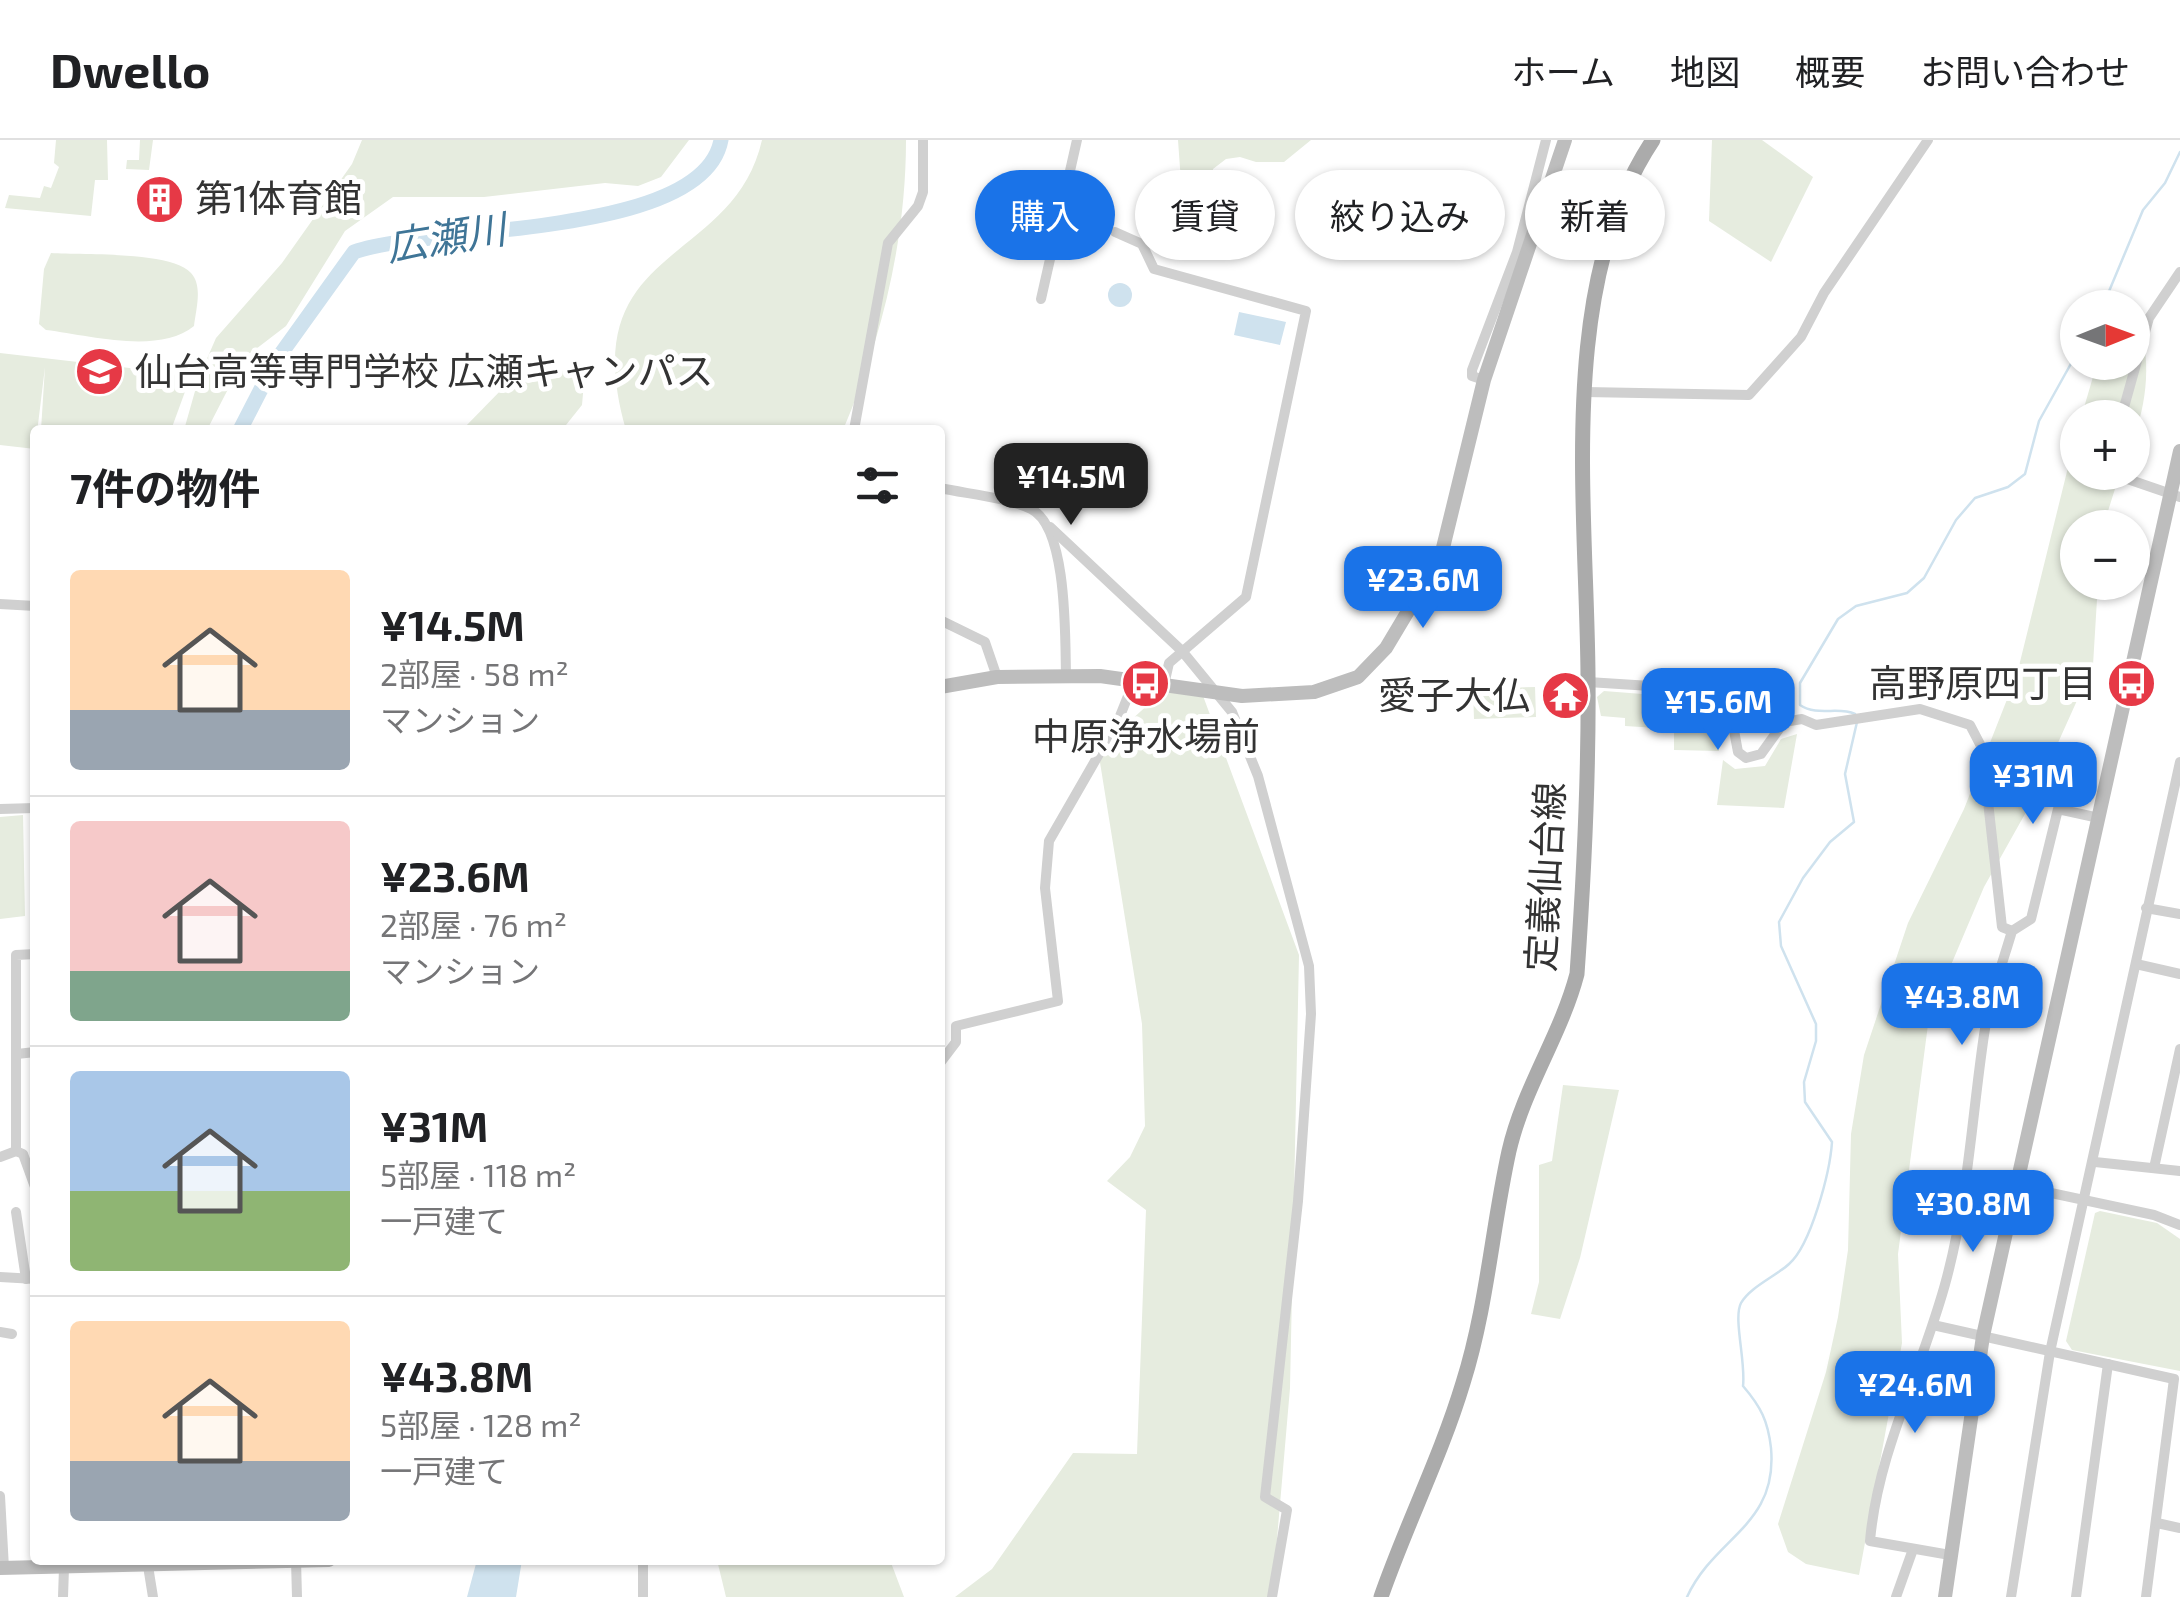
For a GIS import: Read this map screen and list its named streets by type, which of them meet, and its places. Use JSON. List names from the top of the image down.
{
  "streets": {
    "main road": ["定義仙台線"]
  },
  "water": ["広瀬川"],
  "places": {
    "building": ["第1体育館"],
    "school or university": ["仙台高等専門学校 広瀬キャンパス"],
    "bus stop": ["中原浄水場前", "高野原四丁目"],
    "temple": ["愛子大仏"]
  },
  "north": "right",
  "page": {
    "header": "Dwello",
    "nav": [
      "ホーム",
      "地図",
      "概要",
      "お問い合わせ"
    ],
    "chip": [
      "購入",
      "賃貸",
      "絞り込み",
      "新着"
    ],
    "map_buttons": ["+", "−"],
    "heading": "7件の物件",
    "price": [
      "¥14.5M",
      "¥23.6M",
      "¥15.6M",
      "¥31M",
      "¥43.8M",
      "¥30.8M",
      "¥24.6M"
    ],
    "list": [
      {
        "name": "¥14.5M",
        "note": "2部屋 · 58 m² · マンション"
      },
      {
        "name": "¥23.6M",
        "note": "2部屋 · 76 m² · マンション"
      },
      {
        "name": "¥31M",
        "note": "5部屋 · 118 m² · 一戸建て"
      },
      {
        "name": "¥43.8M",
        "note": "5部屋 · 128 m² · 一戸建て"
      }
    ]
  }
}
